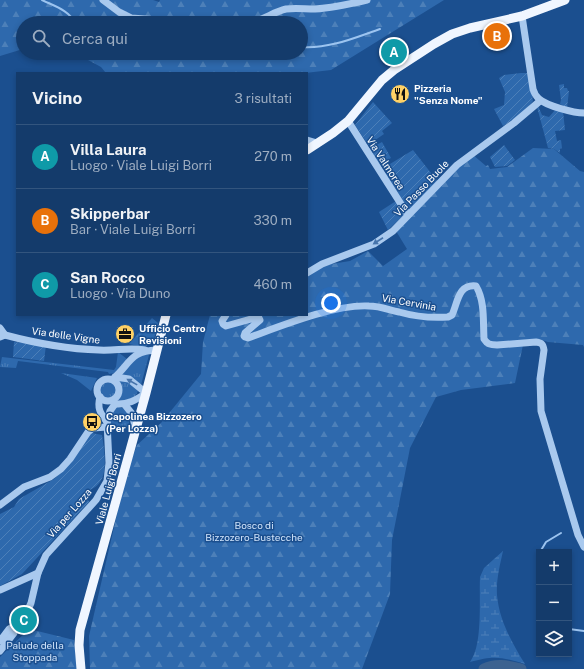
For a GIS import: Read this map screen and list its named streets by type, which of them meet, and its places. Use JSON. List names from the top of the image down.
{
  "streets": {
    "main road": ["Viale Luigi Borri"],
    "street": [
      "Via Valmorea",
      "Via Passo Buole",
      "Via Cervinia",
      "Via delle Vigne",
      "Via per Lozza"
    ]
  },
  "crossings": [
    ["Via Valmorea", "Via Passo Buole"],
    ["Via delle Vigne", "Viale Luigi Borri"]
  ],
  "one_way": ["Via Passo Buole"],
  "parks": ["Bosco di Bizzozero-Bustecche", "Palude della Stoppada"],
  "places": {
    "restaurant": ["Pizzeria \"Senza Nome\""],
    "office": ["Ufficio Centro Revisioni"],
    "bus stop": ["Capolinea Bizzozero (Per Lozza)"]
  },
  "page": {
    "search": "Cerca qui",
    "pins": ["B", "A", "C"],
    "heading": ["Vicino", "3 risultati"],
    "list": [
      {
        "mark": "A",
        "name": "Villa Laura",
        "note": "Luogo · Viale Luigi Borri",
        "value": "270 m"
      },
      {
        "mark": "B",
        "name": "Skipperbar",
        "note": "Bar · Viale Luigi Borri",
        "value": "330 m"
      },
      {
        "mark": "C",
        "name": "San Rocco",
        "note": "Luogo · Via Duno",
        "value": "460 m"
      }
    ],
    "map_buttons": ["+", "−"]
  }
}
